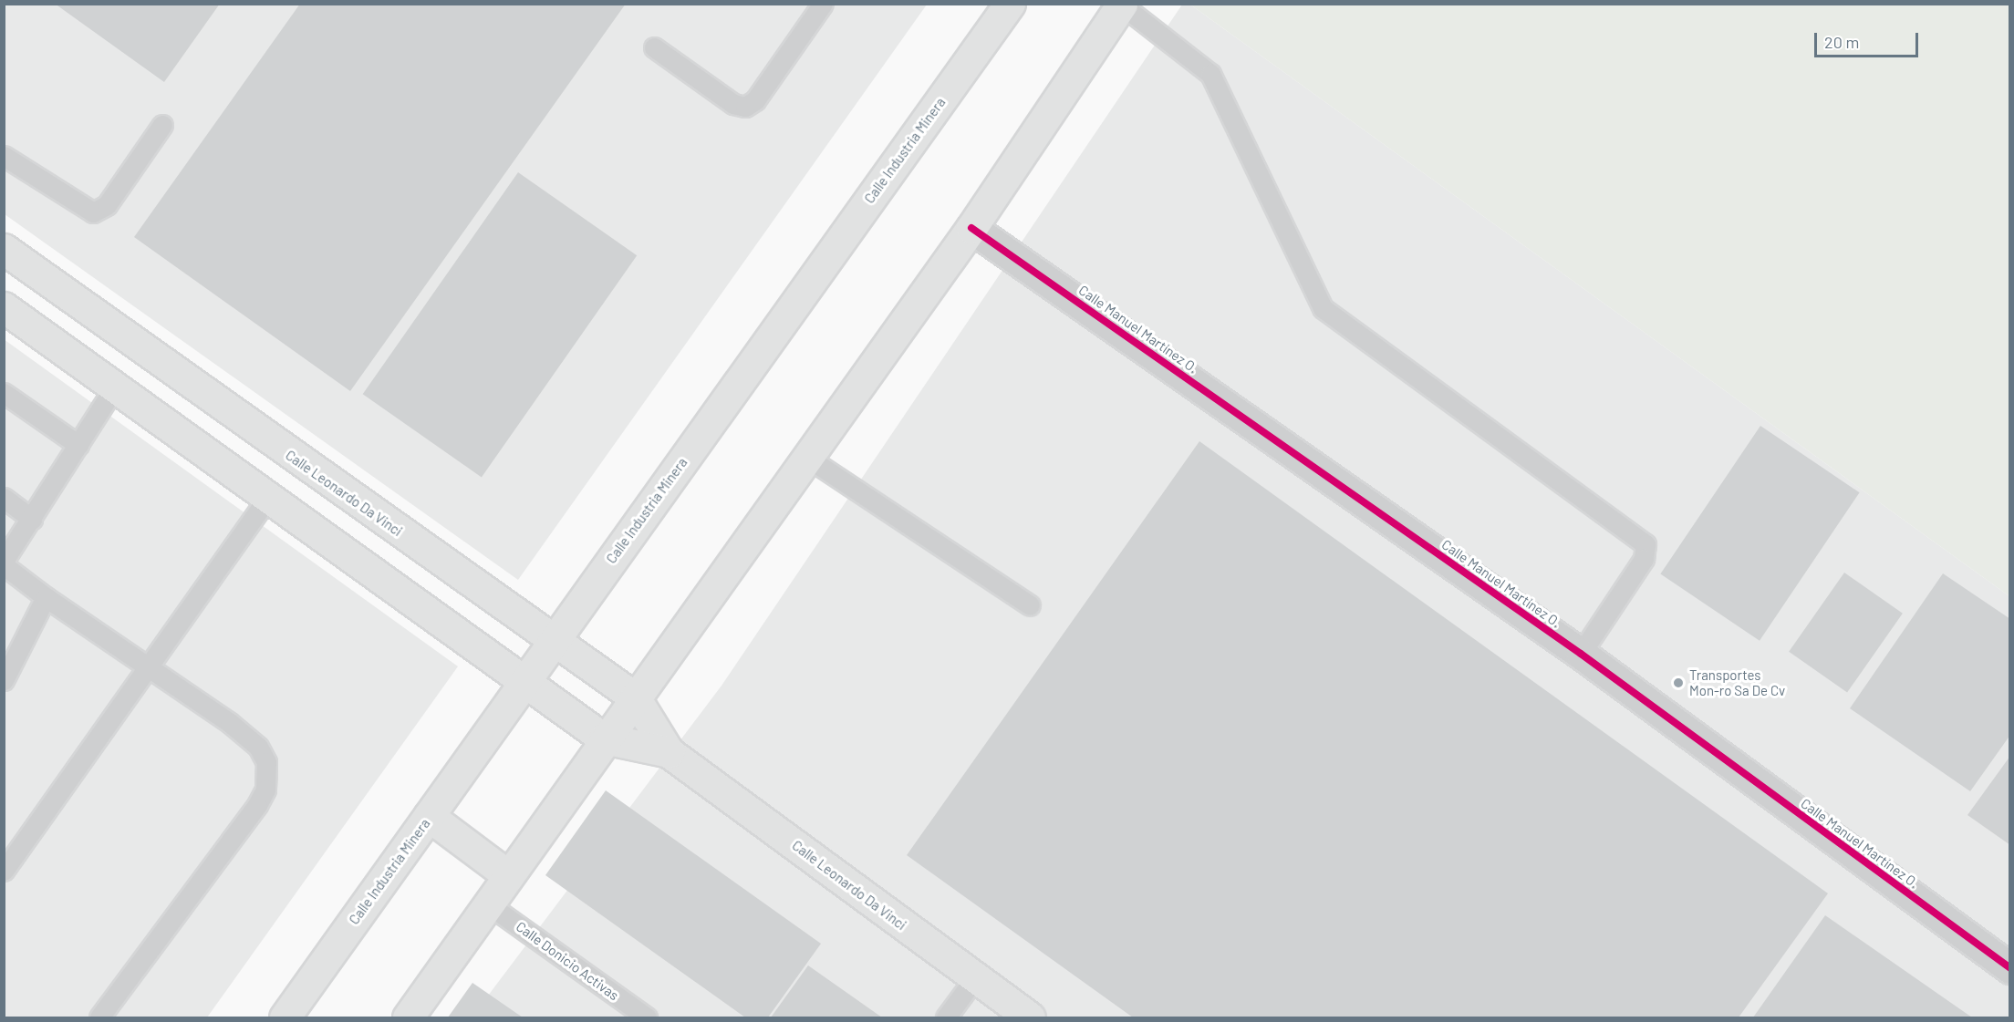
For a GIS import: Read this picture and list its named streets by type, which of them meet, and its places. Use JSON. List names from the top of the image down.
{
  "streets": {
    "main road": ["Calle Industria Minera", "Calle Leonardo Da Vinci"],
    "street": ["Calle Manuel Martínez O."],
    "lane": ["Calle Donicio Activas"]
  },
  "crossings": [
    ["Calle Industria Minera", "Calle Leonardo Da Vinci"]
  ],
  "places": ["Transportes Mon-ro Sa De Cv"],
  "scale_bar": "20 m"
}
